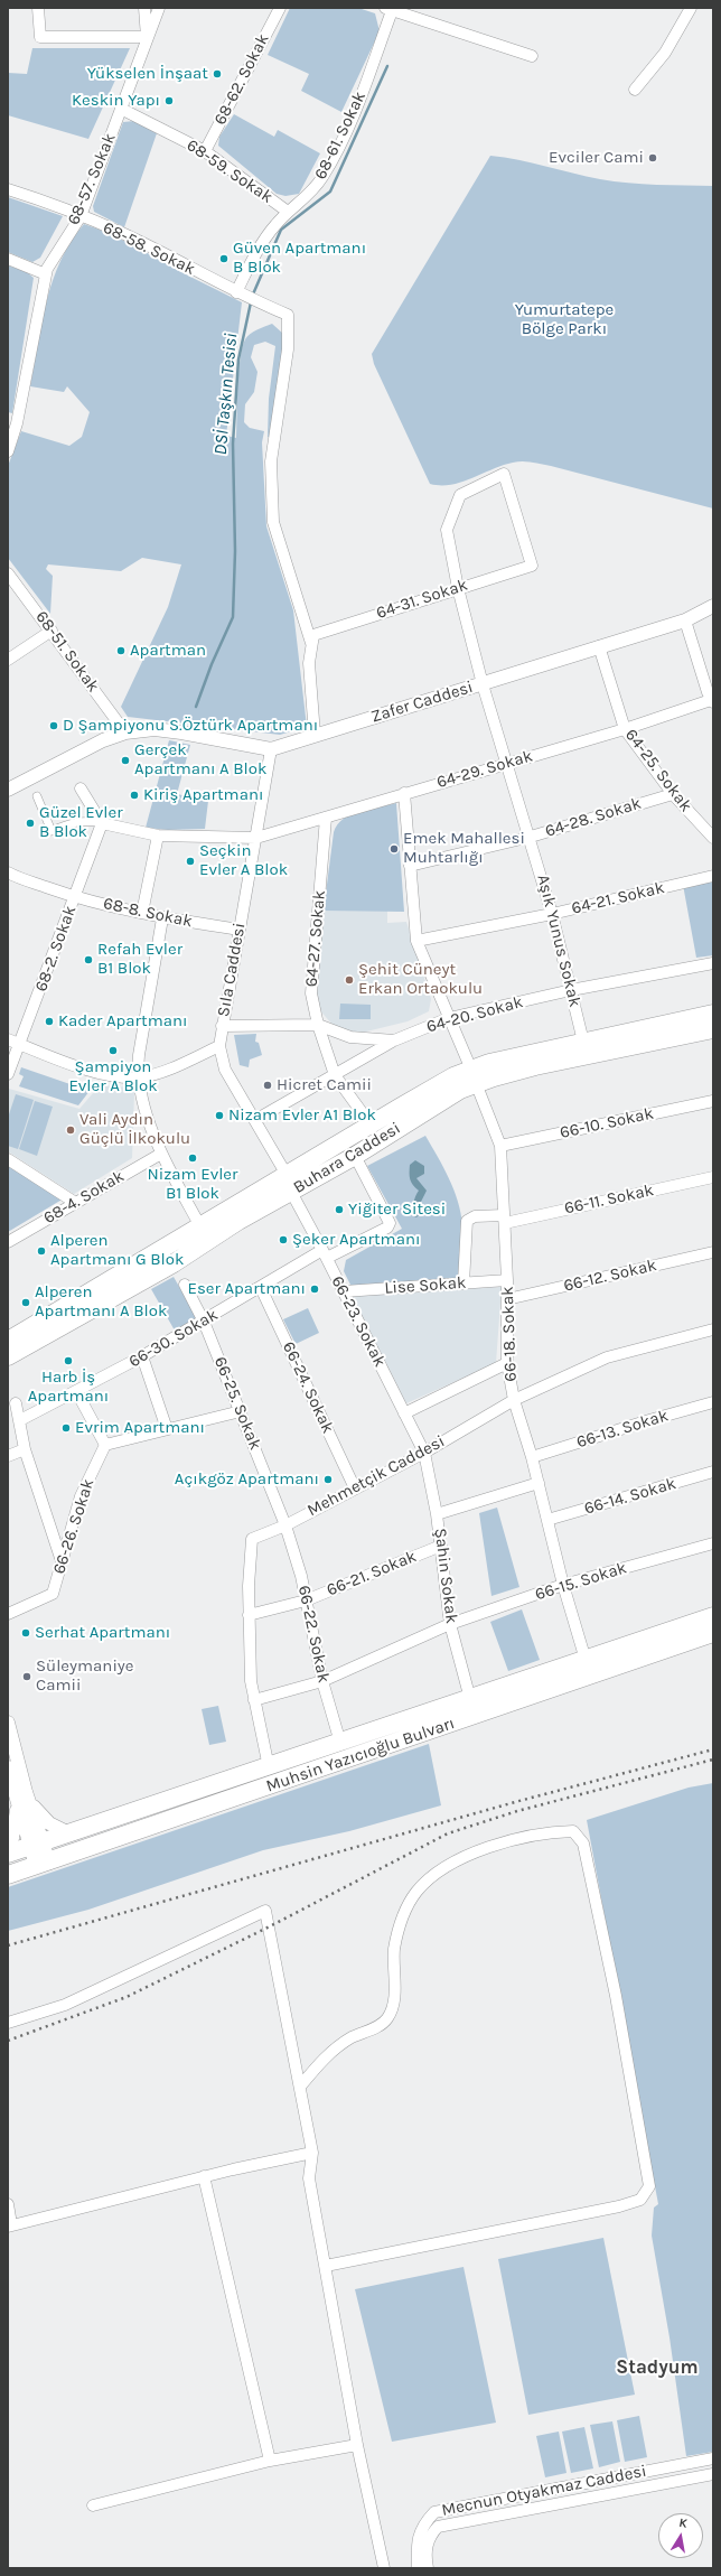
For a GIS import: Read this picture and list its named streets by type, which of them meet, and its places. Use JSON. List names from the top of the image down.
{
  "streets": {
    "main road": ["Buhara Caddesi", "Muhsin Yazıcıoğlu Bulvarı"],
    "street": [
      "68-62. Sokak",
      "68-61. Sokak",
      "68-59. Sokak",
      "68-57. Sokak",
      "68-58. Sokak",
      "64-31. Sokak",
      "68-51. Sokak",
      "Zafer Caddesi",
      "64-29. Sokak",
      "64-25. Sokak",
      "64-28. Sokak",
      "64-21. Sokak",
      "68-8. Sokak",
      "64-27. Sokak",
      "Aşık Yunus Sokak",
      "68-2. Sokak",
      "Sıla Caddesi",
      "64-20. Sokak",
      "66-10. Sokak",
      "68-4. Sokak",
      "66-11. Sokak",
      "66-12. Sokak",
      "Lise Sokak",
      "66-23. Sokak",
      "66-18. Sokak",
      "66-30. Sokak",
      "66-24. Sokak",
      "66-25. Sokak",
      "66-13. Sokak",
      "Mehmetçik Caddesi",
      "66-14. Sokak",
      "66-26. Sokak",
      "66-21. Sokak",
      "Şahin Sokak",
      "66-15. Sokak",
      "66-22. Sokak",
      "Mecnun Otyakmaz Caddesi"
    ]
  },
  "crossings": [
    ["68-62. Sokak", "68-59. Sokak"],
    ["68-61. Sokak", "68-59. Sokak"],
    ["68-61. Sokak", "68-58. Sokak"],
    ["68-59. Sokak", "68-57. Sokak"],
    ["68-57. Sokak", "68-58. Sokak"],
    ["68-58. Sokak", "64-31. Sokak"],
    ["64-31. Sokak", "Aşık Yunus Sokak"],
    ["68-51. Sokak", "Zafer Caddesi"],
    ["Zafer Caddesi", "64-25. Sokak"],
    ["Zafer Caddesi", "Aşık Yunus Sokak"],
    ["Zafer Caddesi", "Sıla Caddesi"],
    ["64-29. Sokak", "64-25. Sokak"],
    ["64-29. Sokak", "64-27. Sokak"],
    ["64-29. Sokak", "Aşık Yunus Sokak"],
    ["64-29. Sokak", "68-2. Sokak"],
    ["64-29. Sokak", "Sıla Caddesi"],
    ["64-29. Sokak", "66-18. Sokak"],
    ["64-25. Sokak", "64-28. Sokak"],
    ["64-28. Sokak", "Aşık Yunus Sokak"],
    ["64-28. Sokak", "66-18. Sokak"],
    ["64-21. Sokak", "Aşık Yunus Sokak"],
    ["64-21. Sokak", "66-18. Sokak"],
    ["68-8. Sokak", "68-2. Sokak"],
    ["68-8. Sokak", "Sıla Caddesi"],
    ["64-27. Sokak", "64-20. Sokak"],
    ["64-27. Sokak", "Buhara Caddesi"],
    ["Aşık Yunus Sokak", "64-20. Sokak"],
    ["Aşık Yunus Sokak", "Buhara Caddesi"],
    ["Sıla Caddesi", "64-20. Sokak"],
    ["Sıla Caddesi", "Buhara Caddesi"],
    ["Sıla Caddesi", "66-23. Sokak"],
    ["64-20. Sokak", "66-18. Sokak"],
    ["66-10. Sokak", "66-18. Sokak"],
    ["Buhara Caddesi", "66-23. Sokak"],
    ["Buhara Caddesi", "66-18. Sokak"],
    ["Buhara Caddesi", "66-30. Sokak"],
    ["66-11. Sokak", "Lise Sokak"],
    ["66-11. Sokak", "66-18. Sokak"],
    ["66-12. Sokak", "66-18. Sokak"],
    ["Lise Sokak", "66-23. Sokak"],
    ["Lise Sokak", "66-18. Sokak"],
    ["66-23. Sokak", "66-30. Sokak"],
    ["66-23. Sokak", "Mehmetçik Caddesi"],
    ["66-23. Sokak", "Şahin Sokak"],
    ["66-18. Sokak", "66-13. Sokak"],
    ["66-18. Sokak", "Mehmetçik Caddesi"],
    ["66-18. Sokak", "66-14. Sokak"],
    ["66-18. Sokak", "66-15. Sokak"],
    ["66-18. Sokak", "Muhsin Yazıcıoğlu Bulvarı"],
    ["66-30. Sokak", "66-24. Sokak"],
    ["66-30. Sokak", "66-25. Sokak"],
    ["66-24. Sokak", "Mehmetçik Caddesi"],
    ["66-25. Sokak", "Mehmetçik Caddesi"],
    ["66-25. Sokak", "66-22. Sokak"],
    ["Mehmetçik Caddesi", "66-21. Sokak"],
    ["Mehmetçik Caddesi", "Şahin Sokak"],
    ["Mehmetçik Caddesi", "66-15. Sokak"],
    ["Mehmetçik Caddesi", "66-22. Sokak"],
    ["Mehmetçik Caddesi", "Muhsin Yazıcıoğlu Bulvarı"],
    ["66-21. Sokak", "Şahin Sokak"],
    ["66-21. Sokak", "66-22. Sokak"],
    ["Şahin Sokak", "66-15. Sokak"],
    ["Şahin Sokak", "Muhsin Yazıcıoğlu Bulvarı"],
    ["66-15. Sokak", "66-22. Sokak"],
    ["66-22. Sokak", "Muhsin Yazıcıoğlu Bulvarı"]
  ],
  "districts": ["Stadyum"],
  "water": ["DSİ Taşkın Tesisi"],
  "parks": ["Yumurtatepe Bölge Parkı"],
  "places": [
    "Yükselen İnşaat",
    "Keskin Yapı",
    "Evciler Cami",
    "Güven Apartmanı B Blok",
    "Apartman",
    "D Şampiyonu S.Öztürk Apartmanı",
    "Gerçek Apartmanı A Blok",
    "Kiriş Apartmanı",
    "Güzel Evler B Blok",
    "Emek Mahallesi Muhtarlığı",
    "Seçkin Evler A Blok",
    "Refah Evler B1 Blok",
    "Şehit Cüneyt Erkan Ortaokulu",
    "Kader Apartmanı",
    "Şampiyon Evler A Blok",
    "Hicret Camii",
    "Nizam Evler A1 Blok",
    "Vali Aydın Güçlü İlkokulu",
    "Nizam Evler B1 Blok",
    "Yiğiter Sitesi",
    "Şeker Apartmanı",
    "Alperen Apartmanı G Blok",
    "Eser Apartmanı",
    "Alperen Apartmanı A Blok",
    "Harb İş Apartmanı",
    "Evrim Apartmanı",
    "Açıkgöz Apartmanı",
    "Serhat Apartmanı",
    "Süleymaniye Camii"
  ],
  "north": "top"
}
